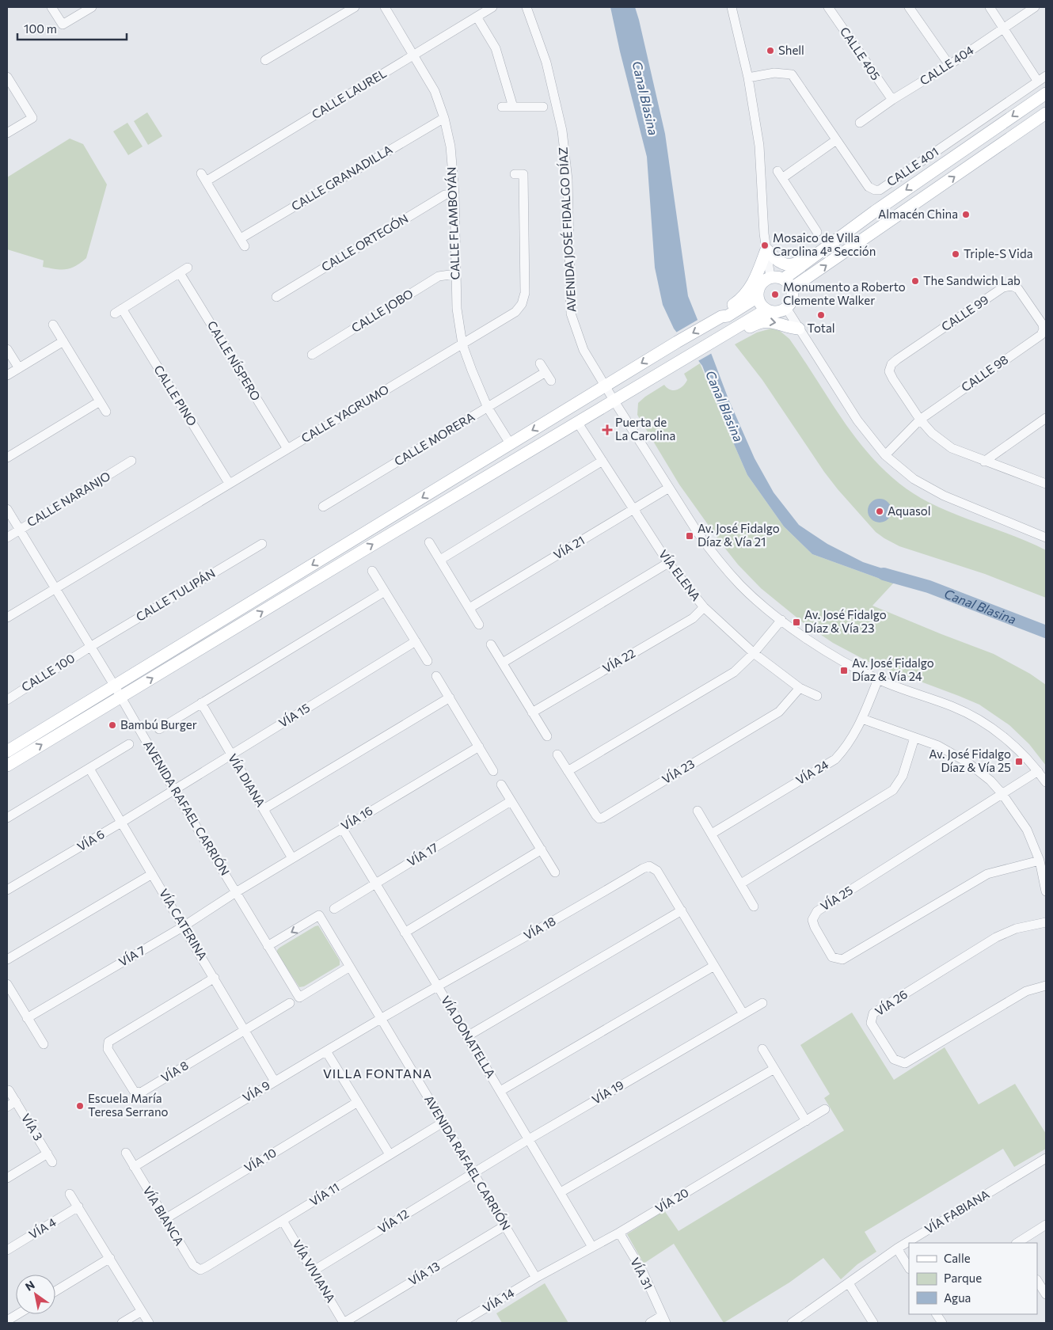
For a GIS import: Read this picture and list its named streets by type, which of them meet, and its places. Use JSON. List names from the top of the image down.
{
  "streets": {
    "street": [
      "CALLE 405",
      "CALLE 404",
      "CALLE LAUREL",
      "CALLE 401",
      "CALLE GRANADILLA",
      "CALLE FLAMBOYÁN",
      "AVENIDA JOSÉ FIDALGO DÍAZ",
      "CALLE ORTEGÓN",
      "CALLE JOBO",
      "CALLE 99",
      "CALLE NÍSPERO",
      "CALLE 98",
      "CALLE PINO",
      "CALLE YAGRUMO",
      "CALLE MORERA",
      "CALLE NARANJO",
      "VÍA 21",
      "VÍA ELENA",
      "CALLE TULIPÁN",
      "VÍA 22",
      "CALLE 100",
      "VÍA 15",
      "VÍA 23",
      "VÍA 24",
      "VÍA DIANA",
      "AVENIDA RAFAEL CARRIÓN",
      "VÍA 16",
      "VÍA 6",
      "VÍA 17",
      "VÍA 25",
      "VÍA CATERINA",
      "VÍA 18",
      "VÍA 7",
      "VÍA 26",
      "VÍA DONATELLA",
      "VÍA 8",
      "VÍA 9",
      "VÍA 19",
      "VÍA 3",
      "VÍA 10",
      "VÍA 11",
      "VÍA 20",
      "VÍA FABIANA",
      "VÍA BIANCA",
      "VÍA 12",
      "VÍA 4",
      "VÍA VIVIANA",
      "VÍA 13",
      "VÍA 31",
      "VÍA 14"
    ]
  },
  "crossings": [
    ["CALLE 405", "CALLE 404"],
    ["CALLE LAUREL", "CALLE GRANADILLA"],
    ["CALLE LAUREL", "CALLE FLAMBOYÁN"],
    ["CALLE GRANADILLA", "CALLE FLAMBOYÁN"],
    ["CALLE FLAMBOYÁN", "CALLE ORTEGÓN"],
    ["CALLE FLAMBOYÁN", "CALLE JOBO"],
    ["CALLE FLAMBOYÁN", "CALLE YAGRUMO"],
    ["CALLE FLAMBOYÁN", "CALLE MORERA"],
    ["AVENIDA JOSÉ FIDALGO DÍAZ", "VÍA 21"],
    ["AVENIDA JOSÉ FIDALGO DÍAZ", "VÍA 24"],
    ["AVENIDA JOSÉ FIDALGO DÍAZ", "VÍA 25"],
    ["CALLE 99", "CALLE 98"],
    ["CALLE NÍSPERO", "CALLE PINO"],
    ["CALLE NÍSPERO", "CALLE YAGRUMO"],
    ["CALLE PINO", "CALLE YAGRUMO"],
    ["CALLE YAGRUMO", "AVENIDA RAFAEL CARRIÓN"],
    ["CALLE NARANJO", "AVENIDA RAFAEL CARRIÓN"],
    ["VÍA 21", "VÍA ELENA"],
    ["VÍA ELENA", "VÍA 22"],
    ["VÍA ELENA", "VÍA 23"],
    ["CALLE TULIPÁN", "CALLE 100"],
    ["CALLE TULIPÁN", "AVENIDA RAFAEL CARRIÓN"],
    ["CALLE 100", "AVENIDA RAFAEL CARRIÓN"],
    ["VÍA 15", "VÍA DIANA"],
    ["VÍA 15", "AVENIDA RAFAEL CARRIÓN"],
    ["VÍA 15", "VÍA 6"],
    ["VÍA DIANA", "VÍA 16"],
    ["AVENIDA RAFAEL CARRIÓN", "VÍA 16"],
    ["AVENIDA RAFAEL CARRIÓN", "VÍA 6"],
    ["AVENIDA RAFAEL CARRIÓN", "VÍA 18"],
    ["AVENIDA RAFAEL CARRIÓN", "VÍA 7"],
    ["AVENIDA RAFAEL CARRIÓN", "VÍA 9"],
    ["AVENIDA RAFAEL CARRIÓN", "VÍA 19"],
    ["AVENIDA RAFAEL CARRIÓN", "VÍA 11"],
    ["AVENIDA RAFAEL CARRIÓN", "VÍA 20"],
    ["AVENIDA RAFAEL CARRIÓN", "VÍA 12"],
    ["AVENIDA RAFAEL CARRIÓN", "VÍA 13"],
    ["AVENIDA RAFAEL CARRIÓN", "VÍA 14"],
    ["VÍA 16", "VÍA 7"],
    ["VÍA 16", "VÍA DONATELLA"],
    ["VÍA 6", "VÍA CATERINA"],
    ["VÍA 17", "VÍA DONATELLA"],
    ["VÍA CATERINA", "VÍA 7"],
    ["VÍA CATERINA", "VÍA 8"],
    ["VÍA CATERINA", "VÍA 9"],
    ["VÍA 18", "VÍA DONATELLA"],
    ["VÍA 18", "VÍA 9"],
    ["VÍA DONATELLA", "VÍA 19"],
    ["VÍA DONATELLA", "VÍA 20"],
    ["VÍA 9", "VÍA BIANCA"],
    ["VÍA 19", "VÍA 12"],
    ["VÍA 10", "VÍA BIANCA"],
    ["VÍA 11", "VÍA BIANCA"],
    ["VÍA 11", "VÍA VIVIANA"],
    ["VÍA 20", "VÍA 31"],
    ["VÍA 20", "VÍA 14"],
    ["VÍA 12", "VÍA VIVIANA"],
    ["VÍA VIVIANA", "VÍA 13"]
  ],
  "districts": ["VILLA FONTANA"],
  "water": ["Canal Blasina"],
  "places": {
    "other": [
      "Shell",
      "Almacén China",
      "Mosaico de Villa Carolina 4ª Sección",
      "Triple-S Vida",
      "The Sandwich Lab",
      "Monumento a Roberto Clemente Walker",
      "Total",
      "Aquasol",
      "Bambú Burger",
      "Escuela María Teresa Serrano"
    ],
    "health": ["Puerta de La Carolina"],
    "transit": [
      "Av. José Fidalgo Díaz & Vía 21",
      "Av. José Fidalgo Díaz & Vía 23",
      "Av. José Fidalgo Díaz & Vía 24",
      "Av. José Fidalgo Díaz & Vía 25"
    ]
  },
  "legend": ["Calle", "Parque", "Agua"],
  "scale_bar": "100 m",
  "north": "top left"
}
